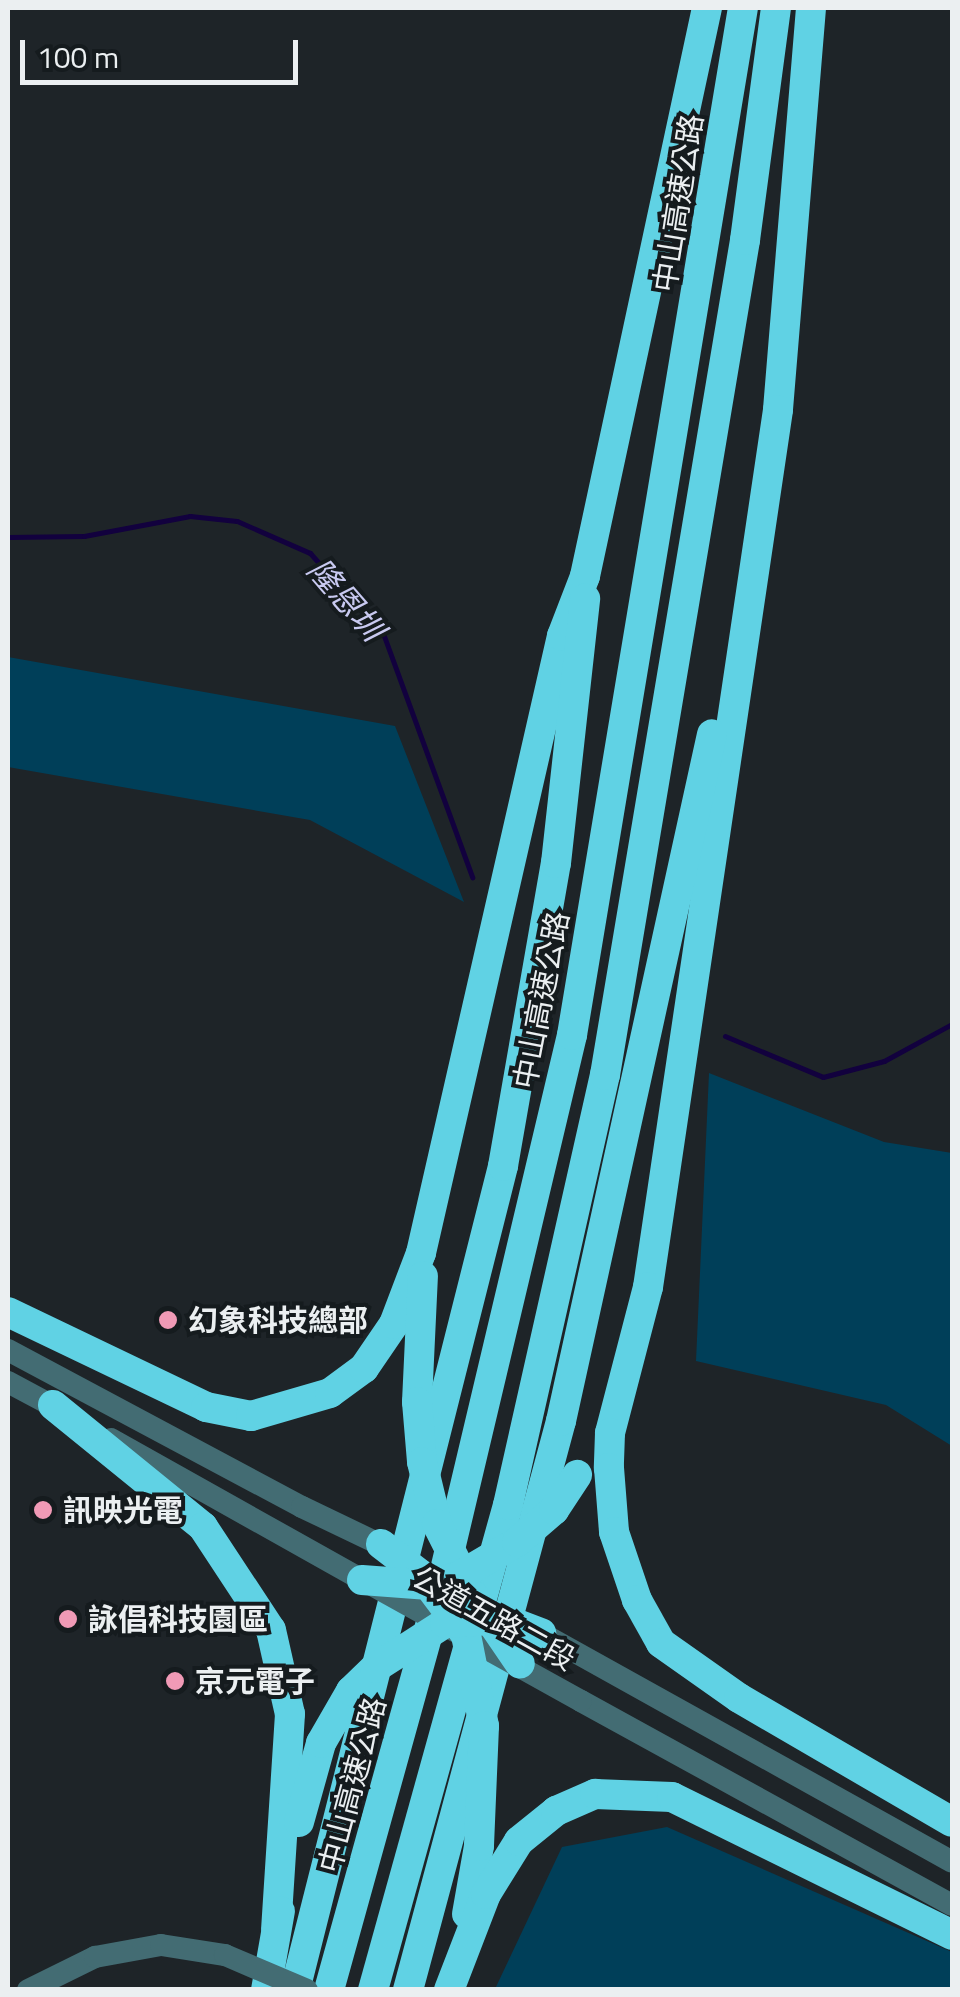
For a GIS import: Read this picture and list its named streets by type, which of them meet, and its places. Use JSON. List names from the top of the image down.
{
  "streets": {
    "highway": ["中山高速公路"],
    "street": ["公道五路二段"]
  },
  "water": ["隆恩圳"],
  "places": [
    "幻象科技總部",
    "訊映光電",
    "詠倡科技園區",
    "京元電子"
  ],
  "scale_bar": "100 m"
}
